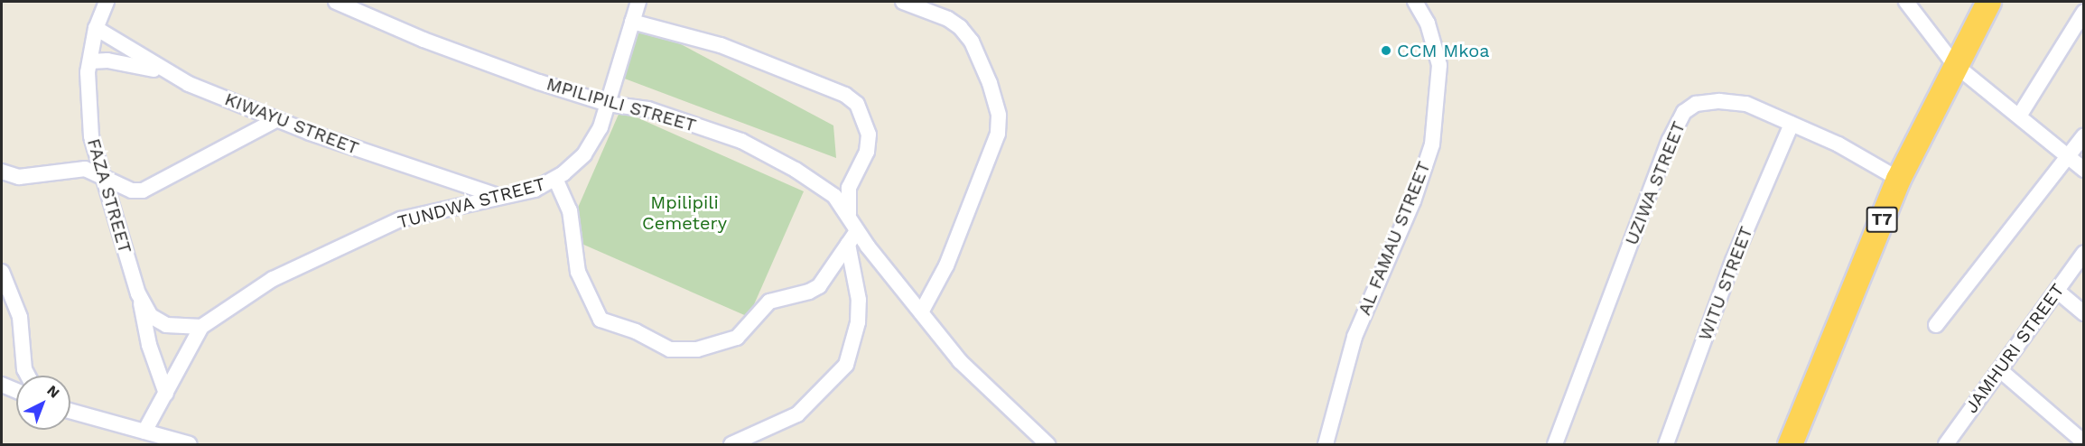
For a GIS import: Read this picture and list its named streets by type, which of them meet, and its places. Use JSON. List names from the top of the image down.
{
  "streets": {
    "highway": ["T7"],
    "street": [
      "MPILIPILI STREET",
      "KIWAYU STREET",
      "UZIWA STREET",
      "FAZA STREET",
      "TUNDWA STREET",
      "AL FAMAU STREET",
      "WITU STREET",
      "JAMHURI STREET"
    ]
  },
  "crossings": [
    ["MPILIPILI STREET", "TUNDWA STREET"],
    ["KIWAYU STREET", "FAZA STREET"],
    ["KIWAYU STREET", "TUNDWA STREET"],
    ["UZIWA STREET", "T7"],
    ["UZIWA STREET", "WITU STREET"],
    ["FAZA STREET", "TUNDWA STREET"]
  ],
  "parks": ["Mpilipili Cemetery"],
  "places": ["CCM Mkoa"],
  "north": "top right"
}
